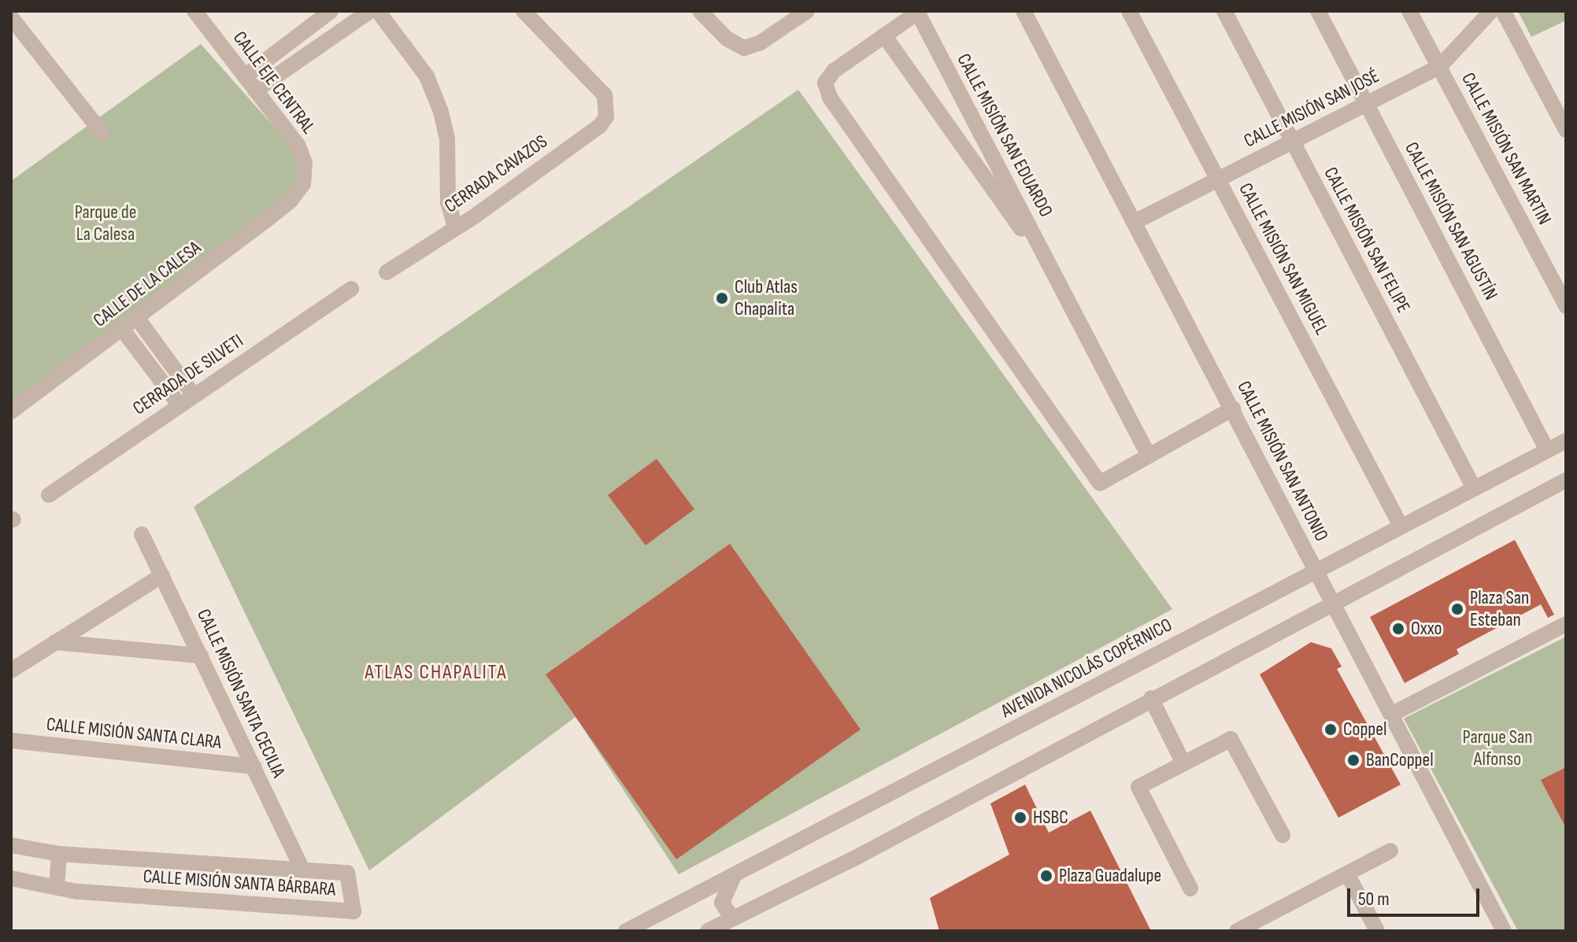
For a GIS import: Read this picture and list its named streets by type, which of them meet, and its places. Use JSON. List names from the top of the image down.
{
  "streets": {
    "street": [
      "CALLE EJE CENTRAL",
      "CALLE MISIÓN SAN JOSÉ",
      "CALLE MISIÓN SAN EDUARDO",
      "CALLE MISIÓN SAN MARTIN",
      "CERRADA CAVAZOS",
      "CALLE MISIÓN SAN AGUSTÍN",
      "CALLE MISIÓN SAN FELIPE",
      "CALLE MISIÓN SAN MIGUEL",
      "CALLE DE LA CALESA",
      "CERRADA DE SILVETI",
      "CALLE MISIÓN SAN ANTONIO",
      "AVENIDA NICOLÁS COPÉRNICO",
      "CALLE MISIÓN SANTA CECILIA",
      "CALLE MISIÓN SANTA CLARA",
      "CALLE MISIÓN SANTA BÁRBARA"
    ]
  },
  "crossings": [
    ["CALLE EJE CENTRAL", "CALLE DE LA CALESA"],
    ["CALLE MISIÓN SAN JOSÉ", "CALLE MISIÓN SAN MARTIN"],
    ["CALLE MISIÓN SAN JOSÉ", "CALLE MISIÓN SAN AGUSTÍN"],
    ["CALLE MISIÓN SAN JOSÉ", "CALLE MISIÓN SAN FELIPE"],
    ["CALLE MISIÓN SAN JOSÉ", "CALLE MISIÓN SAN MIGUEL"],
    ["CALLE MISIÓN SAN JOSÉ", "CALLE MISIÓN SAN ANTONIO"],
    ["CALLE MISIÓN SAN AGUSTÍN", "AVENIDA NICOLÁS COPÉRNICO"],
    ["CALLE MISIÓN SAN FELIPE", "AVENIDA NICOLÁS COPÉRNICO"],
    ["CALLE MISIÓN SAN MIGUEL", "AVENIDA NICOLÁS COPÉRNICO"],
    ["CALLE MISIÓN SAN ANTONIO", "AVENIDA NICOLÁS COPÉRNICO"],
    ["CALLE MISIÓN SANTA CECILIA", "CALLE MISIÓN SANTA CLARA"],
    ["CALLE MISIÓN SANTA CECILIA", "CALLE MISIÓN SANTA BÁRBARA"]
  ],
  "districts": ["ATLAS CHAPALITA"],
  "parks": ["Parque de La Calesa", "Parque San Alfonso"],
  "places": [
    "Club Atlas Chapalita",
    "Plaza San Esteban",
    "Oxxo",
    "Coppel",
    "BanCoppel",
    "HSBC",
    "Plaza Guadalupe"
  ],
  "scale_bar": "50 m"
}
